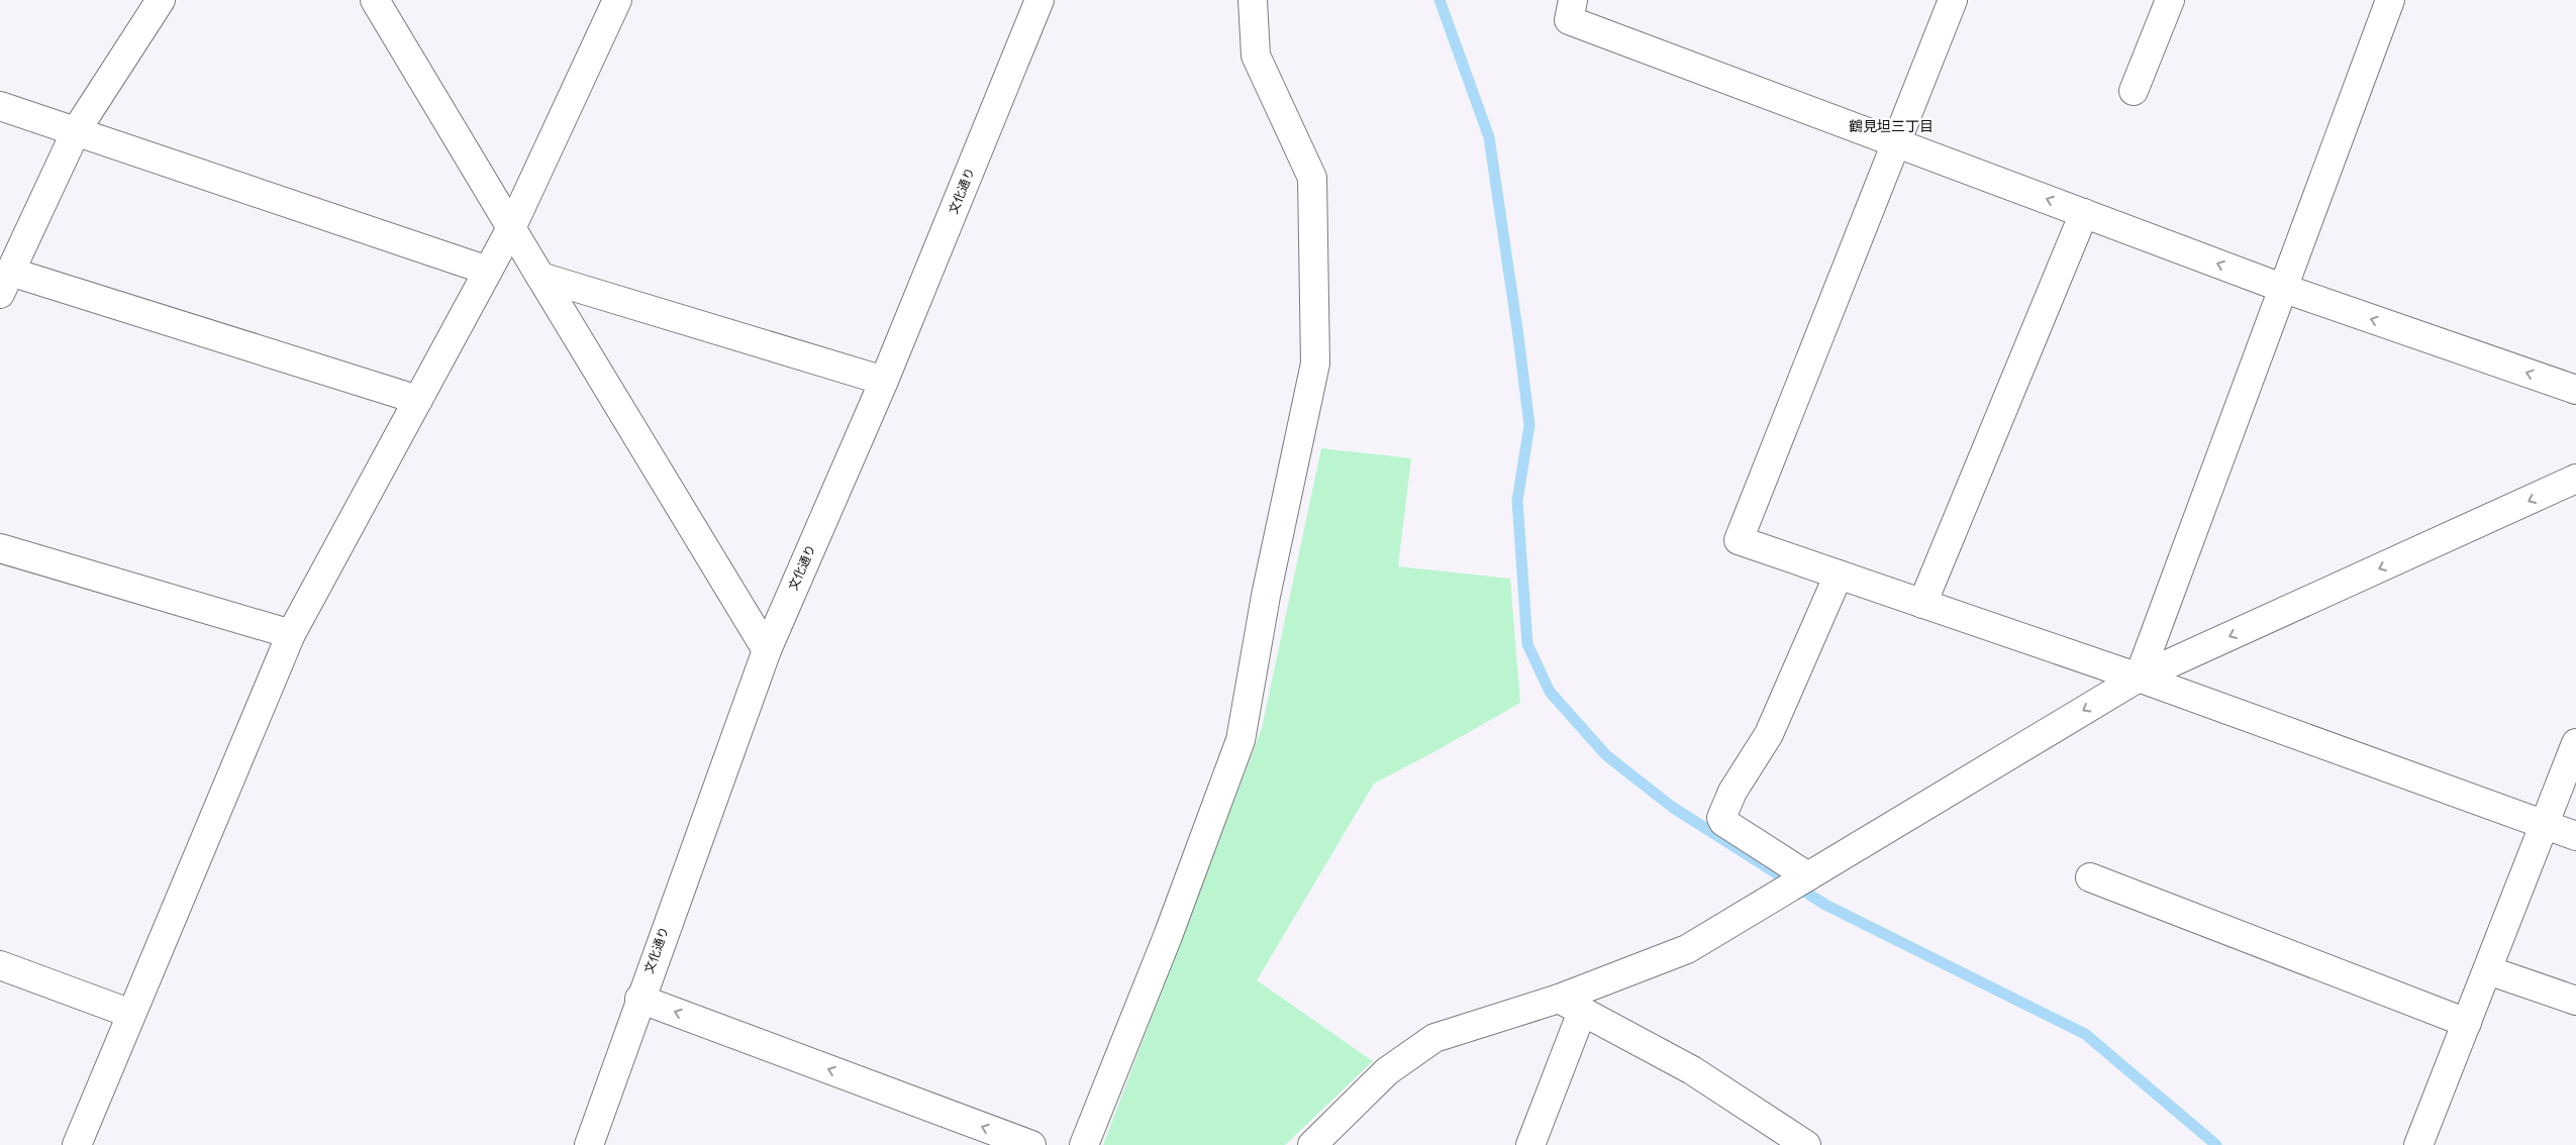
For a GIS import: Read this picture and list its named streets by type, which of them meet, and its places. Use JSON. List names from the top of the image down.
{
  "streets": {
    "street": ["文化通り"]
  },
  "districts": ["鶴見坦三丁目"]
}
